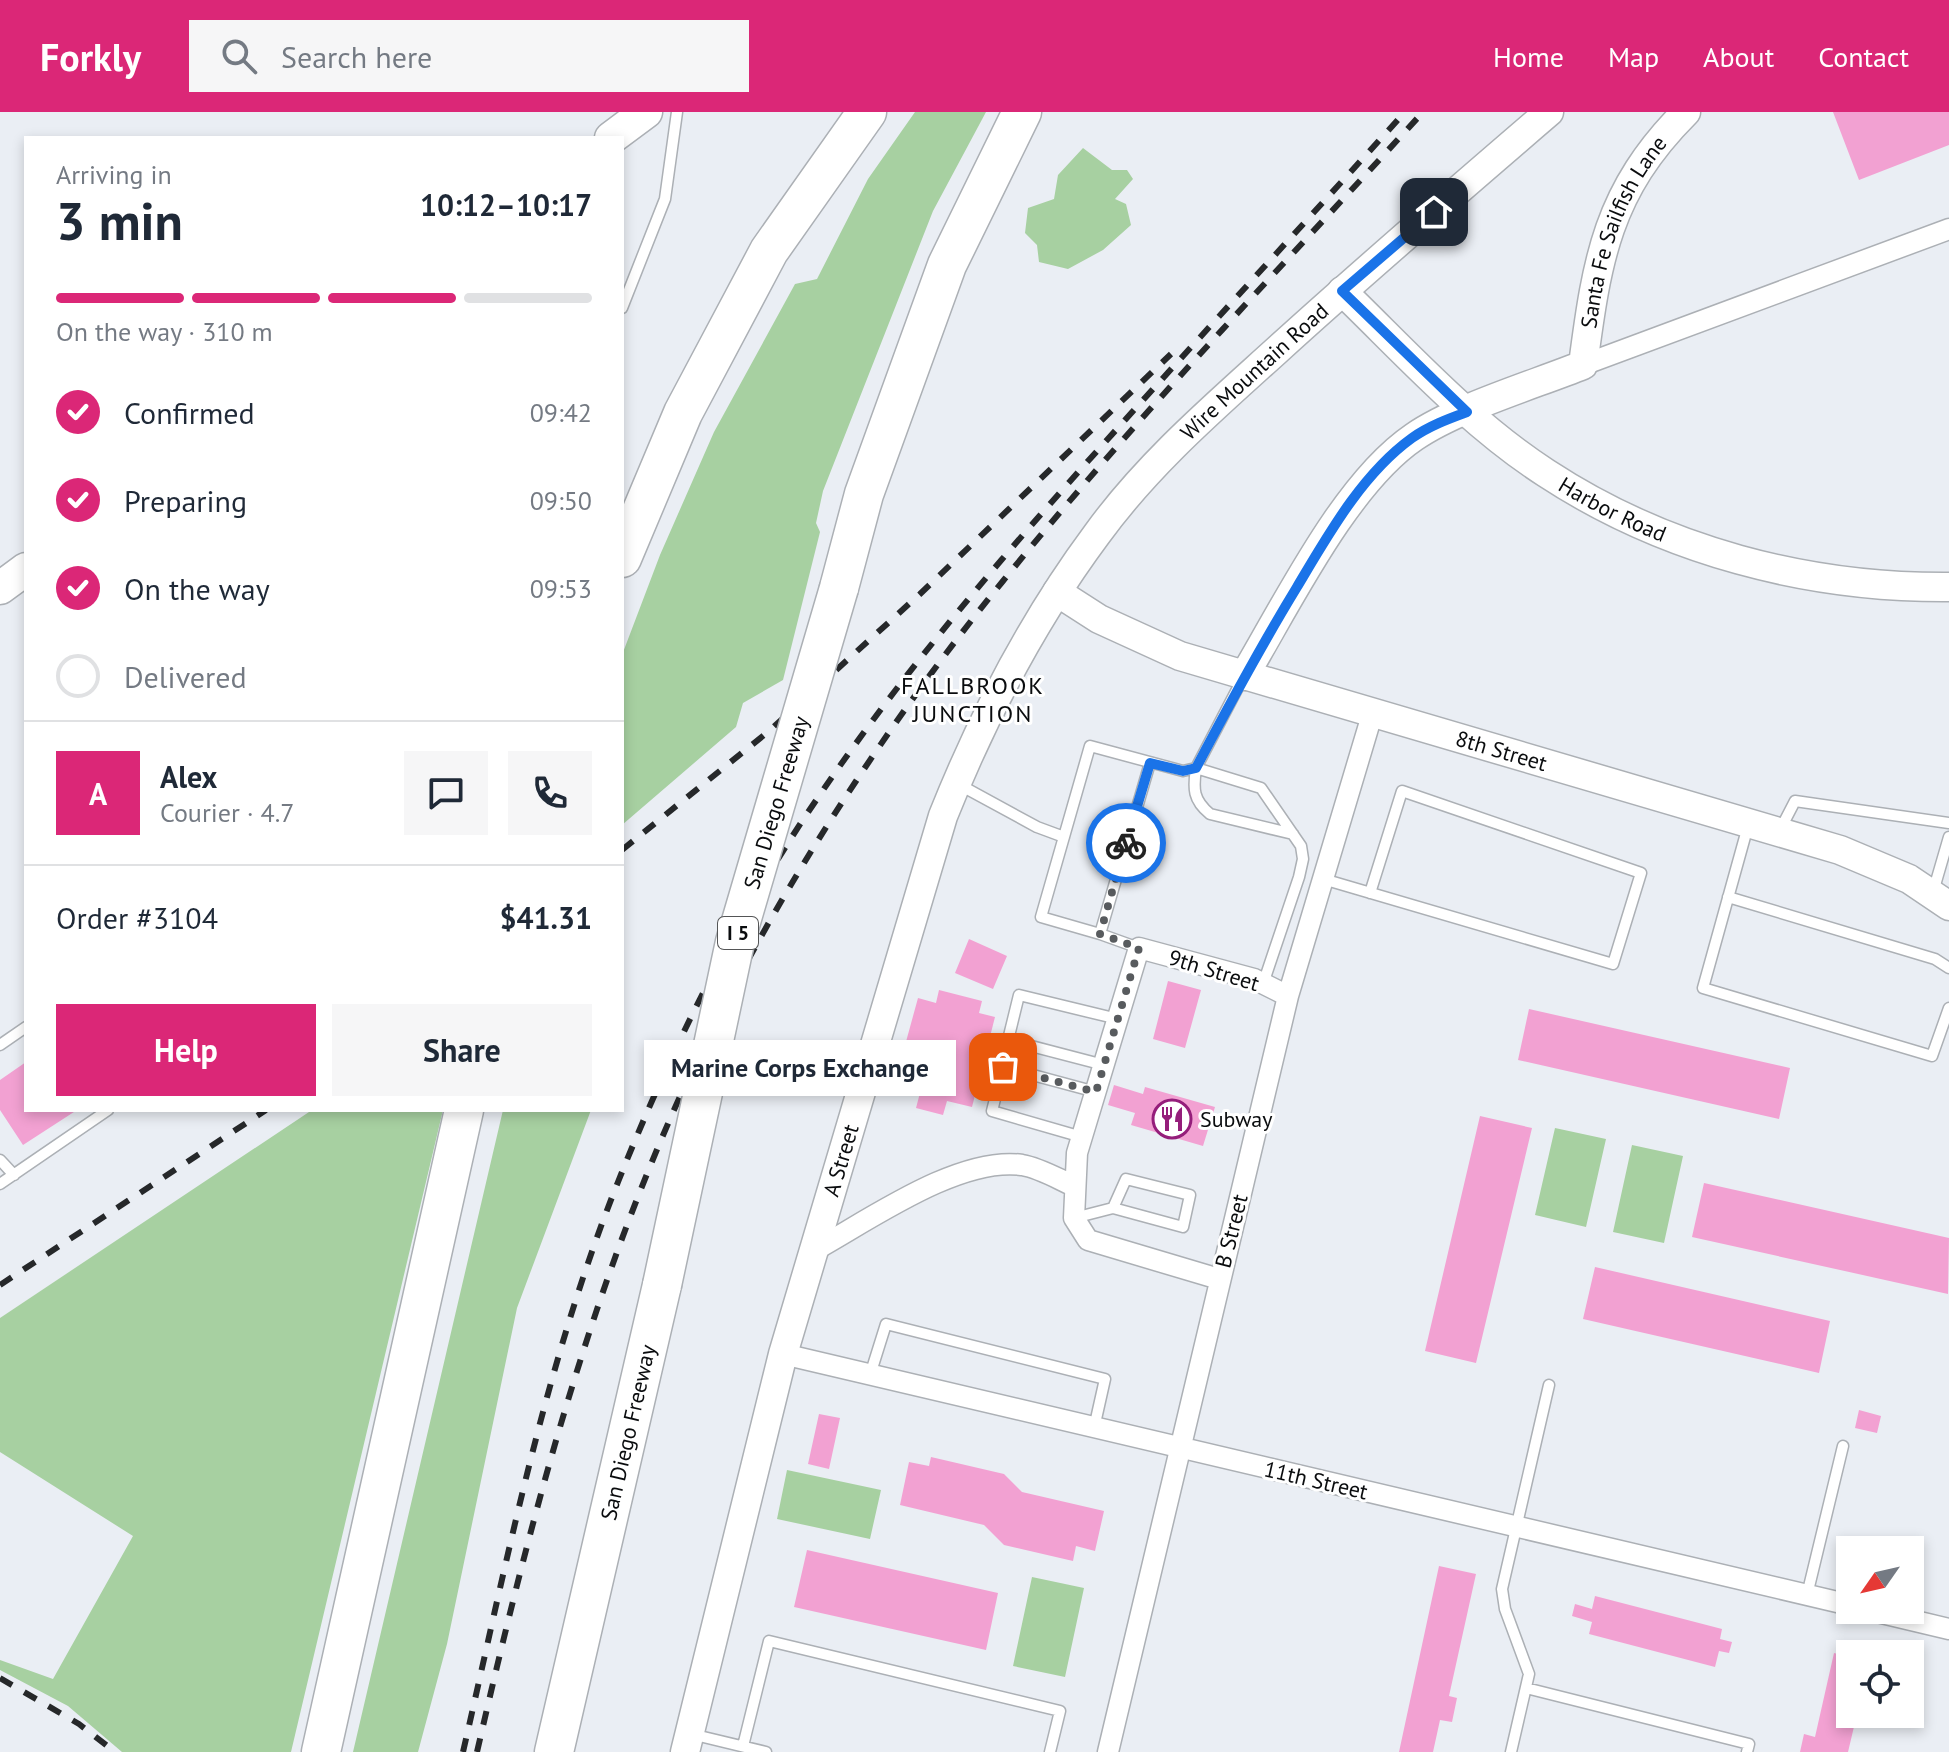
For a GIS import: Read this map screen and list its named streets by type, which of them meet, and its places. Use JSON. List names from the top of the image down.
{
  "streets": {
    "highway": ["San Diego Freeway", "I 5"],
    "street": [
      "Santa Fe Sailfish Lane",
      "Wire Mountain Road",
      "Harbor Road",
      "8th Street",
      "9th Street",
      "A Street",
      "B Street",
      "11th Street"
    ]
  },
  "crossings": [
    ["Wire Mountain Road", "Harbor Road"],
    ["Wire Mountain Road", "8th Street"],
    ["Wire Mountain Road", "A Street"],
    ["8th Street", "A Street"],
    ["8th Street", "B Street"],
    ["9th Street", "B Street"],
    ["A Street", "11th Street"],
    ["B Street", "11th Street"]
  ],
  "districts": ["FALLBROOK JUNCTION"],
  "places": {
    "other": ["Marine Corps Exchange"],
    "restaurant": ["Subway"]
  },
  "north": "bottom left",
  "page": {
    "header": "Forkly",
    "search": "Search here",
    "nav": [
      "Home",
      "Map",
      "About",
      "Contact"
    ],
    "heading": ["3 min", "Arriving in", "10:12–10:17"],
    "panel": [
      "Alex",
      "Courier · 4.7",
      "Order #3104",
      "$41.31"
    ],
    "bar": "On the way · 310 m",
    "list": [
      ["Confirmed", "09:42"],
      ["Preparing", "09:50"],
      ["On the way", "09:53"],
      "Delivered"
    ],
    "round": "A",
    "buttons": ["Help", "Share"],
    "bubble": "Marine Corps Exchange"
  }
}
